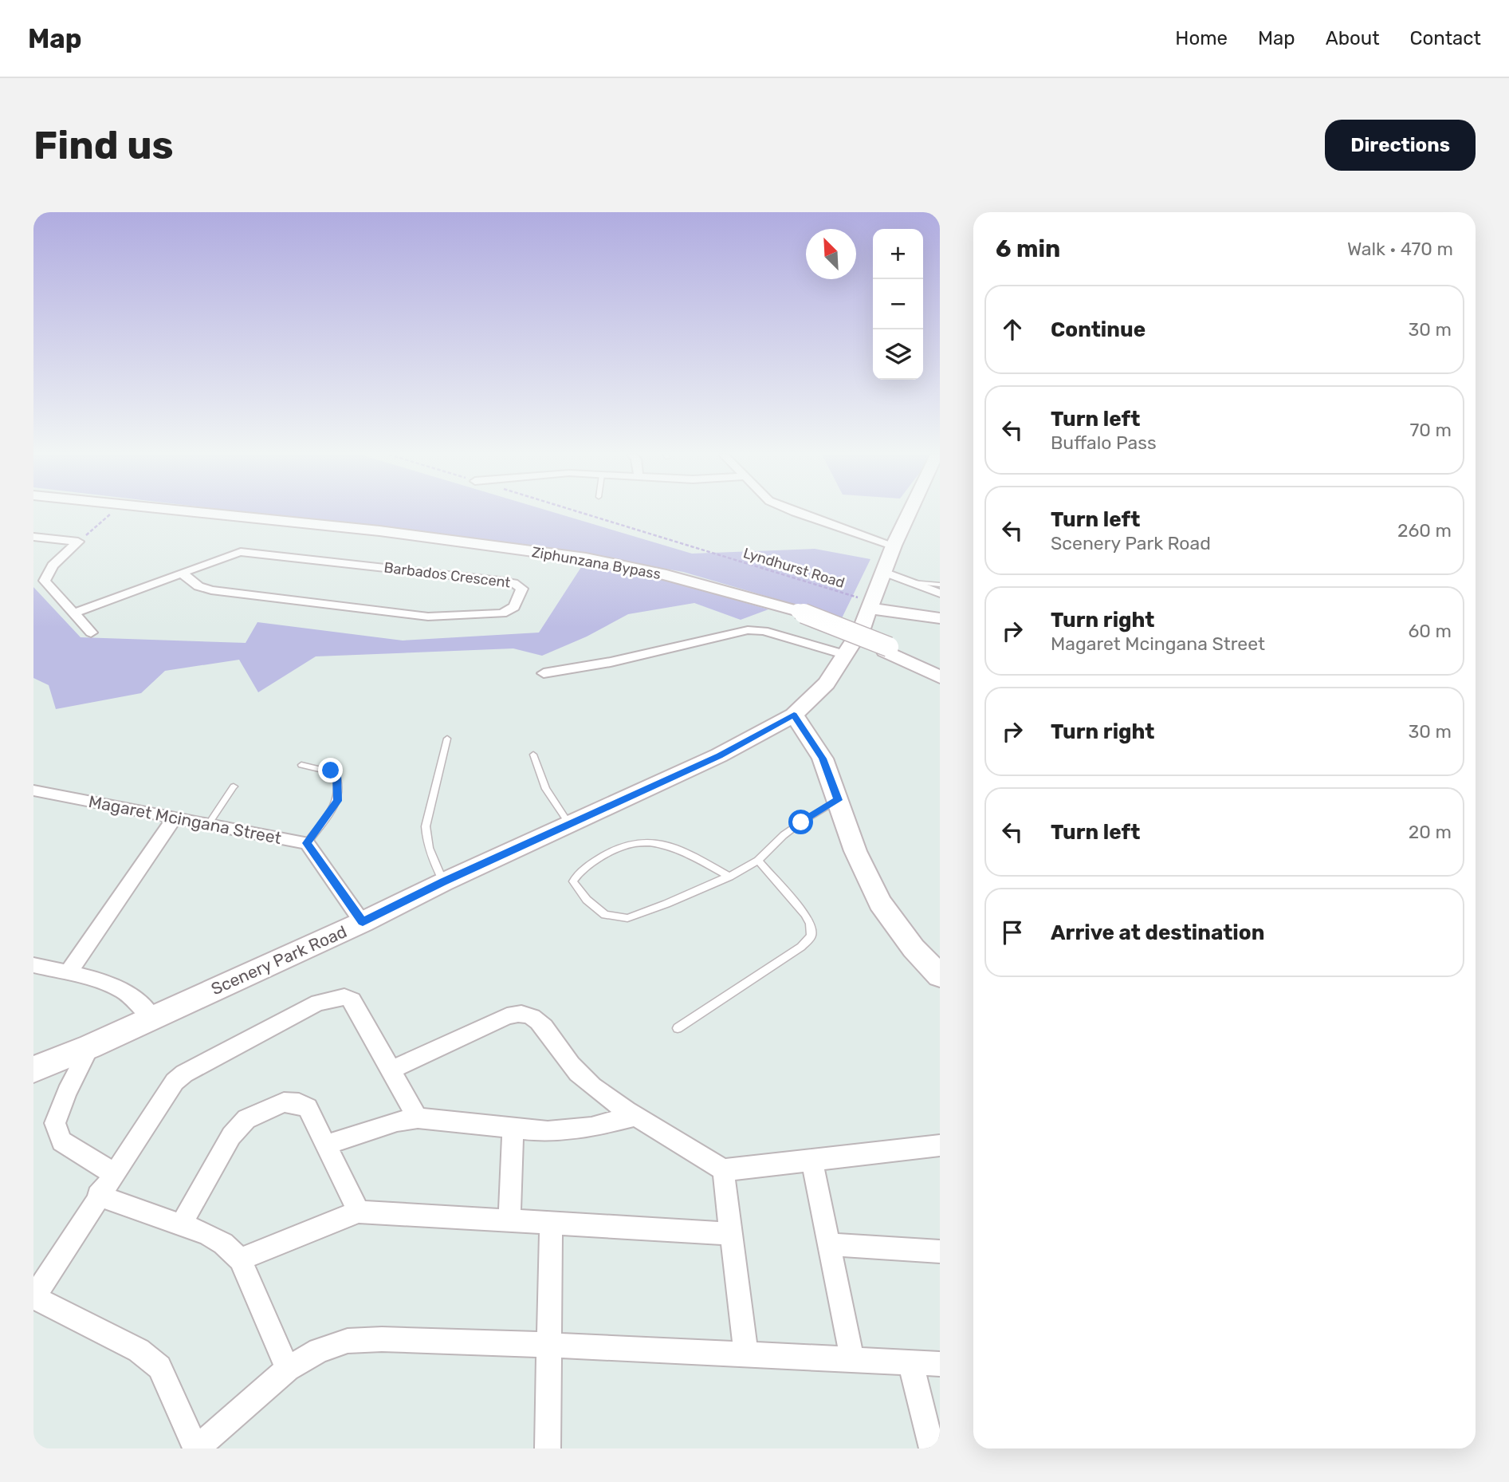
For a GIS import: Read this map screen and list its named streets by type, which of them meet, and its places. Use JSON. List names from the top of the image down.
{
  "streets": {
    "main road": ["Ziphunzana Bypass", "Scenery Park Road"],
    "street": ["Barbados Crescent", "Magaret Mcingana Street"],
    "path": ["Lyndhurst Road"]
  },
  "crossings": [
    ["Lyndhurst Road", "Scenery Park Road"]
  ],
  "north": "top left",
  "page": {
    "header": "Map",
    "nav": [
      "Home",
      "Map",
      "About",
      "Contact"
    ],
    "buttons": "Directions",
    "title": "Find us",
    "heading": ["6 min", "Walk · 470 m"],
    "map_buttons": ["+", "−"],
    "list": [
      ["Continue", "30 m"],
      ["Turn left", "Buffalo Pass", "70 m"],
      ["Turn left", "Scenery Park Road", "260 m"],
      ["Turn right", "Magaret Mcingana Street", "60 m"],
      ["Turn right", "30 m"],
      ["Turn left", "20 m"],
      "Arrive at destination"
    ]
  }
}
